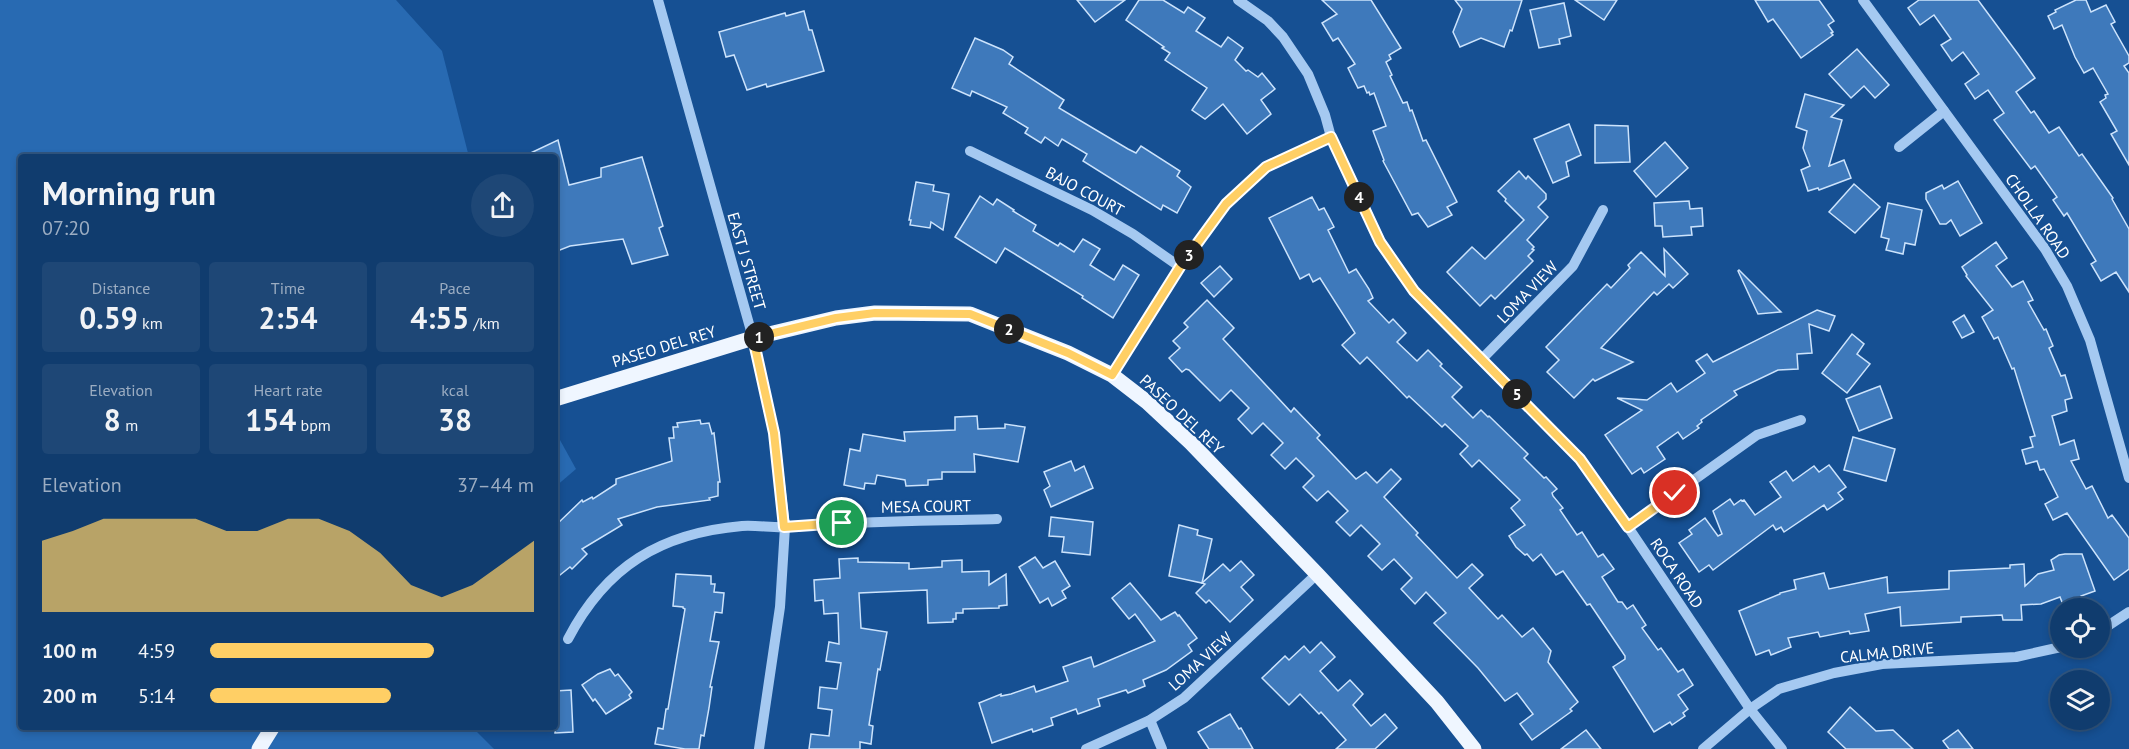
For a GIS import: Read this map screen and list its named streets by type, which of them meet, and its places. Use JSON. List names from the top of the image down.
{
  "streets": {
    "main road": ["PASEO DEL REY"],
    "street": [
      "BAJO COURT",
      "CHOLLA ROAD",
      "EAST J STREET",
      "LOMA VIEW",
      "MESA COURT",
      "ROCA ROAD",
      "CALMA DRIVE"
    ]
  },
  "crossings": [
    ["EAST J STREET", "PASEO DEL REY"],
    ["EAST J STREET", "MESA COURT"],
    ["LOMA VIEW", "PASEO DEL REY"],
    ["LOMA VIEW", "ROCA ROAD"],
    ["ROCA ROAD", "CALMA DRIVE"]
  ],
  "page": {
    "heading": ["Morning run", "07:20"],
    "pins": [
      "4",
      "3",
      "2",
      "1",
      "5"
    ],
    "stats": [
      ["Distance", "0.59 km"],
      ["Time", "2:54"],
      ["Pace", "4:55 /km"],
      ["Elevation", "8 m"],
      ["Heart rate", "154 bpm"],
      ["kcal", "38"]
    ],
    "chart": ["Elevation", "37–44 m"],
    "list": [
      {
        "name": "100 m",
        "note": "4:59"
      },
      {
        "name": "200 m",
        "note": "5:14"
      }
    ]
  }
}
